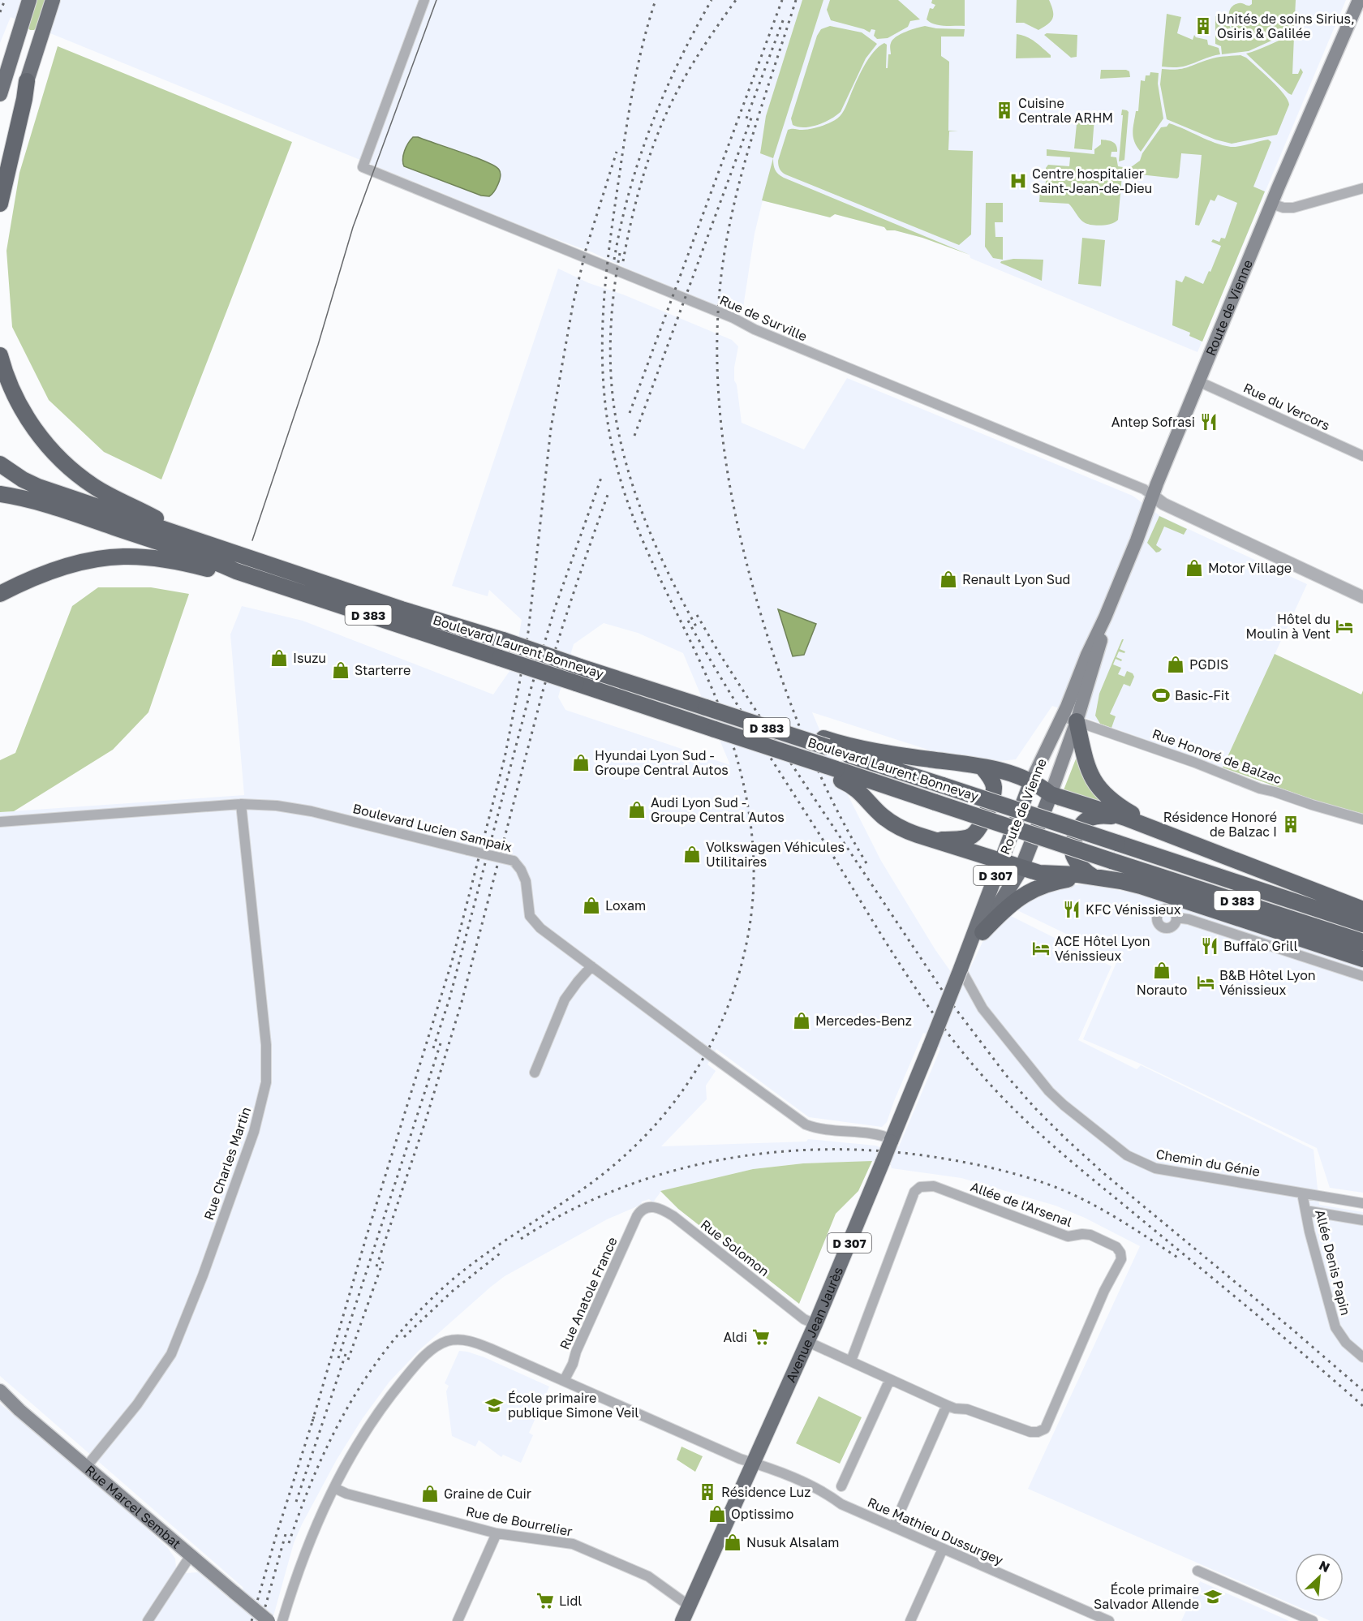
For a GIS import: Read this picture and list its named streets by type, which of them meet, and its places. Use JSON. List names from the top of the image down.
{
  "streets": {
    "highway": ["D 383", "Boulevard Laurent Bonnevay"],
    "main road": [
      "Route de Vienne",
      "D 307",
      "Avenue Jean Jaurès",
      "Rue Marcel Sembat"
    ],
    "street": [
      "Rue de Surville",
      "Rue du Vercors",
      "Rue Honoré de Balzac",
      "Boulevard Lucien Sampaix",
      "Chemin du Génie",
      "Rue Charles Martin",
      "Allée de l'Arsenal",
      "Rue Solomon",
      "Allée Denis Papin",
      "Rue Anatole France",
      "Rue de Bourrelier",
      "Rue Mathieu Dussurgey"
    ]
  },
  "crossings": [
    ["Route de Vienne", "Rue de Surville"],
    ["Route de Vienne", "Rue du Vercors"],
    ["Route de Vienne", "Rue Honoré de Balzac"],
    ["Route de Vienne", "Chemin du Génie"],
    ["Route de Vienne", "Avenue Jean Jaurès"],
    ["D 383", "Boulevard Laurent Bonnevay"],
    ["Boulevard Lucien Sampaix", "Rue Charles Martin"],
    ["Boulevard Lucien Sampaix", "Avenue Jean Jaurès"],
    ["Chemin du Génie", "Allée Denis Papin"],
    ["Chemin du Génie", "Avenue Jean Jaurès"],
    ["Rue Charles Martin", "Rue Marcel Sembat"],
    ["Allée de l'Arsenal", "Avenue Jean Jaurès"],
    ["Rue Solomon", "Rue Anatole France"],
    ["Rue Solomon", "Avenue Jean Jaurès"],
    ["Rue Anatole France", "Rue Mathieu Dussurgey"],
    ["Avenue Jean Jaurès", "Rue de Bourrelier"],
    ["Avenue Jean Jaurès", "Rue Mathieu Dussurgey"],
    ["Rue de Bourrelier", "Rue Mathieu Dussurgey"]
  ],
  "places": {
    "building": [
      "Unités de soins Sirius, Osiris & Galilée",
      "Cuisine Centrale ARHM",
      "Résidence Honoré de Balzac I",
      "Résidence Luz"
    ],
    "hospital": ["Centre hospitalier Saint-Jean-de-Dieu"],
    "restaurant": ["Antep Sofrasi", "KFC Vénissieux", "Buffalo Grill"],
    "shop": [
      "Motor Village",
      "Renault Lyon Sud",
      "Isuzu",
      "PGDIS",
      "Starterre",
      "Hyundai Lyon Sud - Groupe Central Autos",
      "Audi Lyon Sud - Groupe Central Autos",
      "Volkswagen Véhicules Utilitaires",
      "Loxam",
      "Norauto",
      "Mercedes-Benz",
      "Graine de Cuir",
      "Optissimo",
      "Nusuk Alsalam"
    ],
    "hotel": ["Hôtel du Moulin à Vent", "ACE Hôtel Lyon Vénissieux", "B&B Hôtel Lyon Vénissieux"],
    "sports": ["Basic-Fit"],
    "supermarket": ["Aldi", "Lidl"],
    "school or university": ["École primaire publique Simone Veil", "École primaire Salvador Allende"]
  },
  "north": "top right"
}
